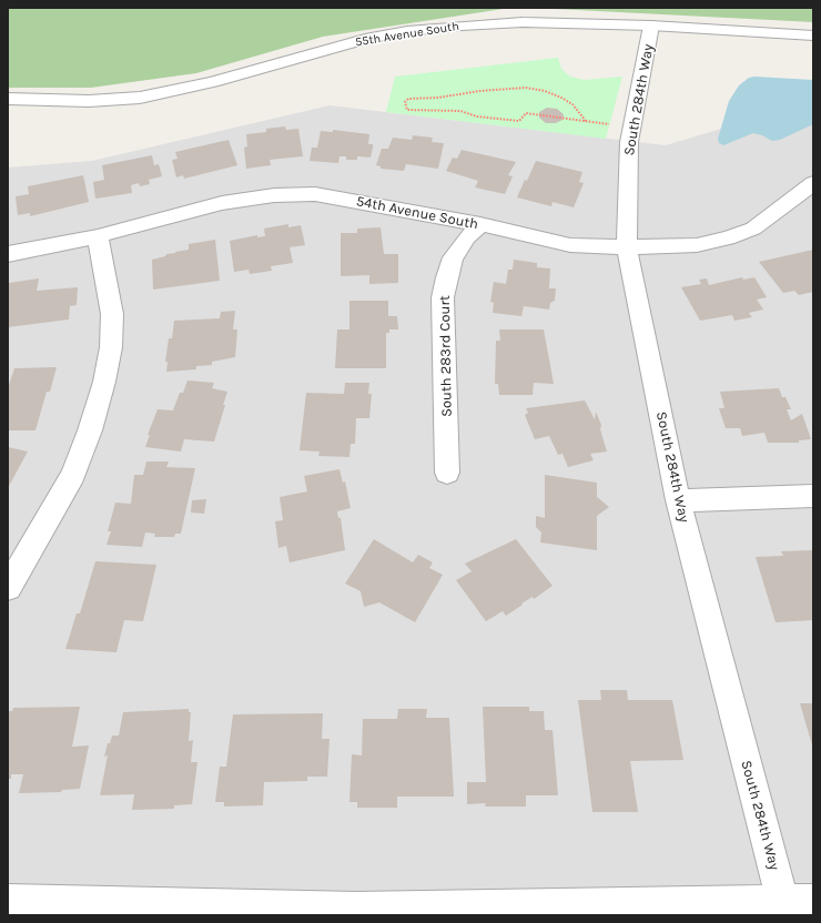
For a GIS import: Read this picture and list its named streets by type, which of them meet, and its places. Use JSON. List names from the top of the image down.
{
  "streets": {
    "street": [
      "55th Avenue South",
      "South 284th Way",
      "54th Avenue South",
      "South 283rd Court"
    ]
  },
  "crossings": [
    ["55th Avenue South", "South 284th Way"],
    ["South 284th Way", "54th Avenue South"],
    ["54th Avenue South", "South 283rd Court"]
  ]
}
